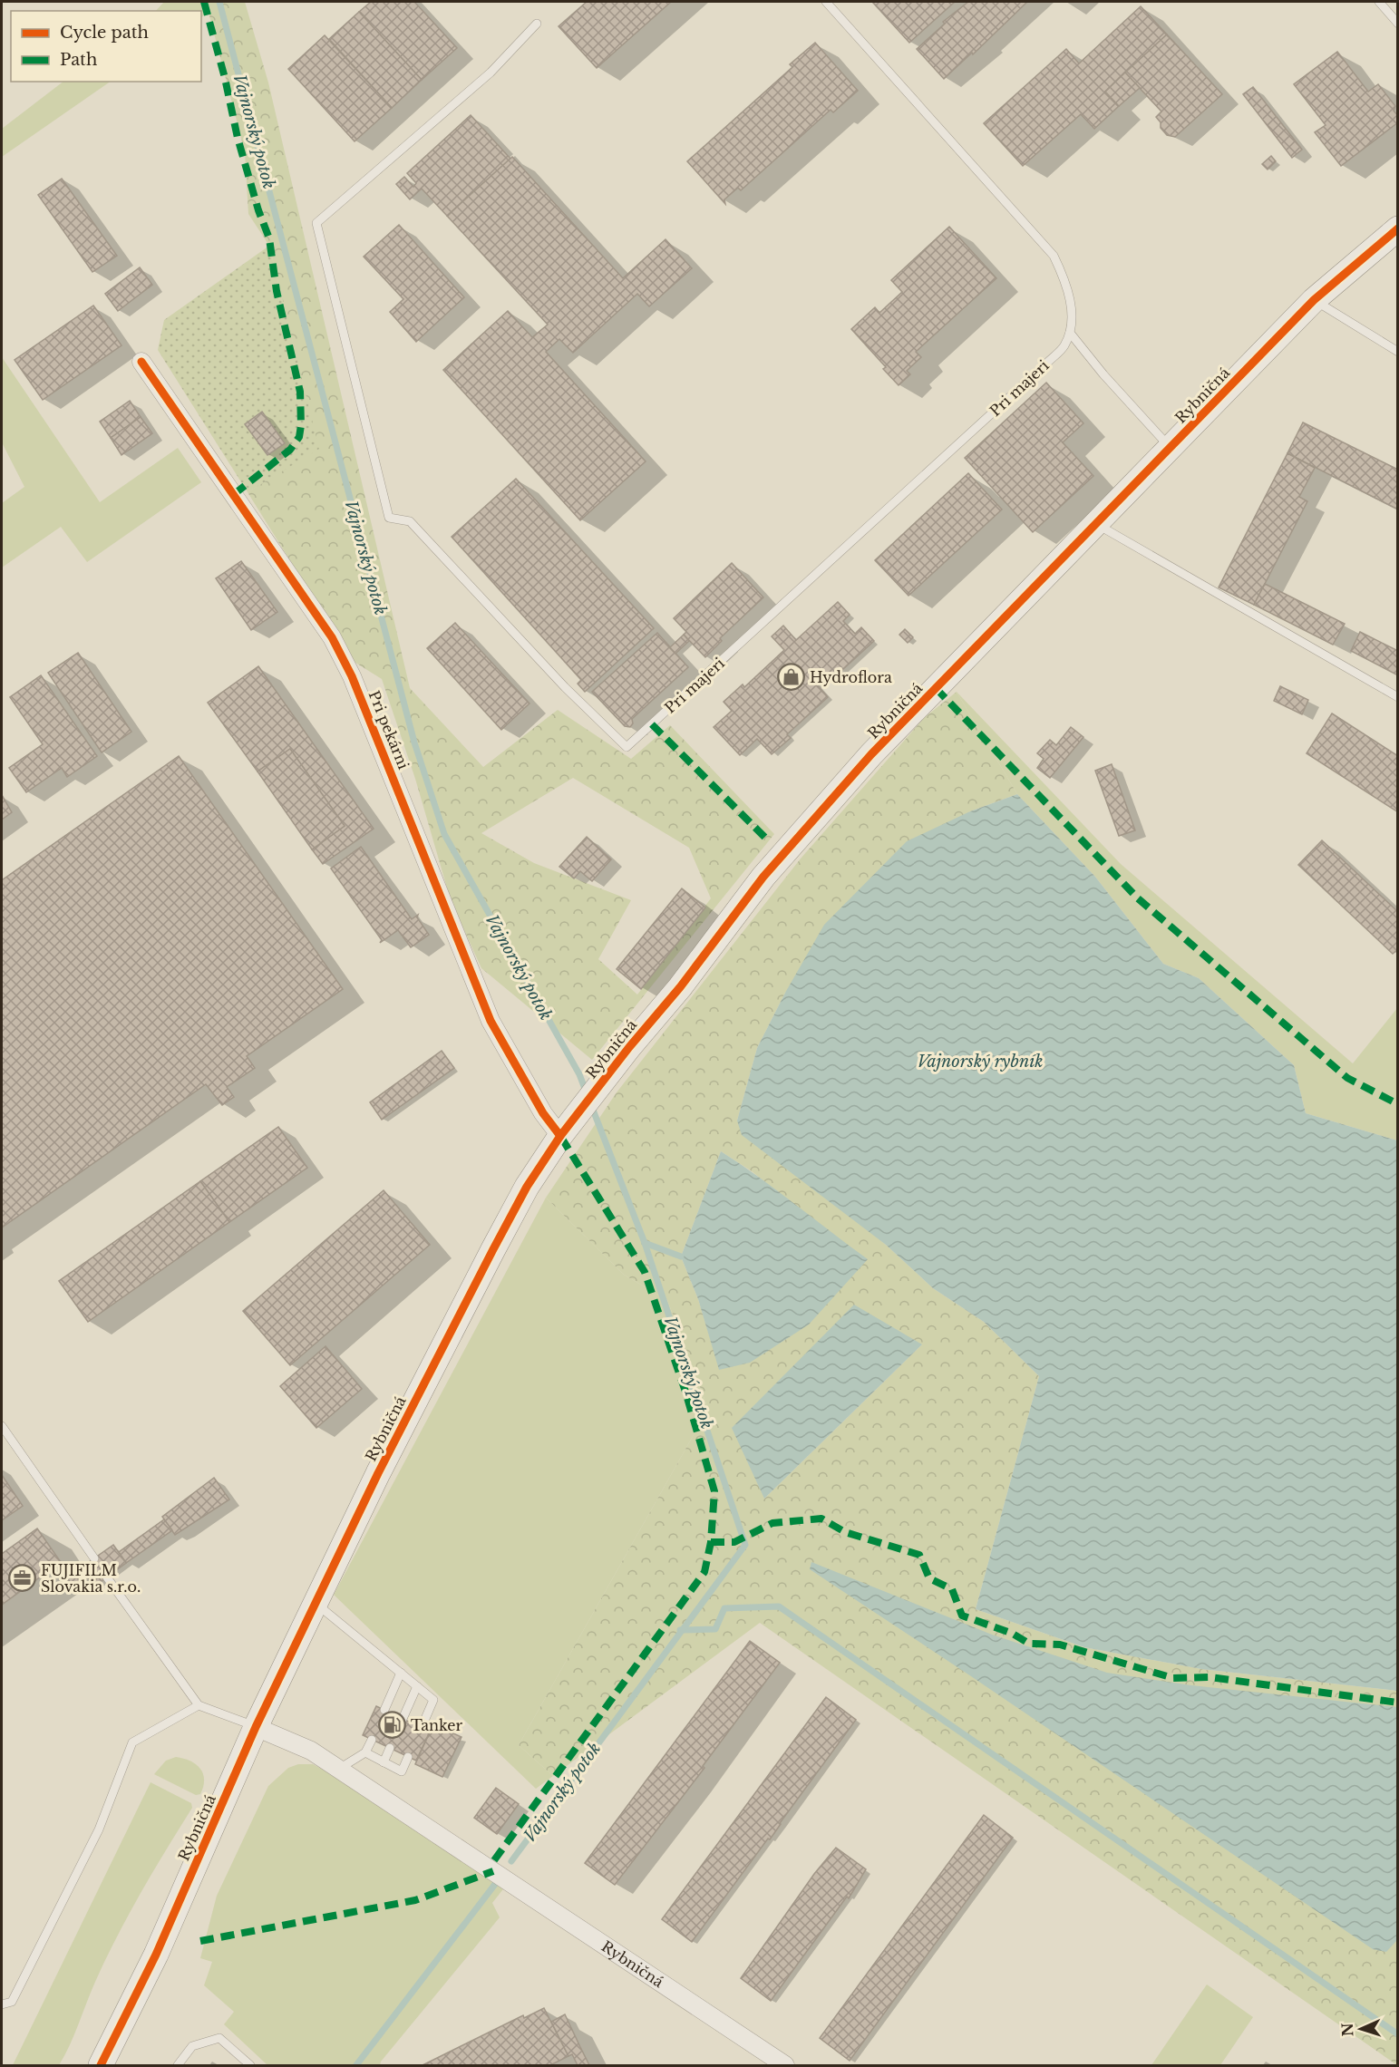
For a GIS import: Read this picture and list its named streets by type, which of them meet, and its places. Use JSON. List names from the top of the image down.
{
  "streets": {
    "main road": ["Rybničná"],
    "street": ["Pri pekárni"],
    "lane": ["Pri majeri"]
  },
  "crossings": [
    ["Rybničná", "Pri pekárni"]
  ],
  "water": ["Vajnorský potok", "Vajnorský rybník"],
  "places": {
    "shop": ["Hydroflora"],
    "office": ["FUJIFILM Slovakia s.r.o."],
    "fuel station": ["Tanker"]
  },
  "legend": ["Cycle path", "Path"],
  "north": "left"
}
